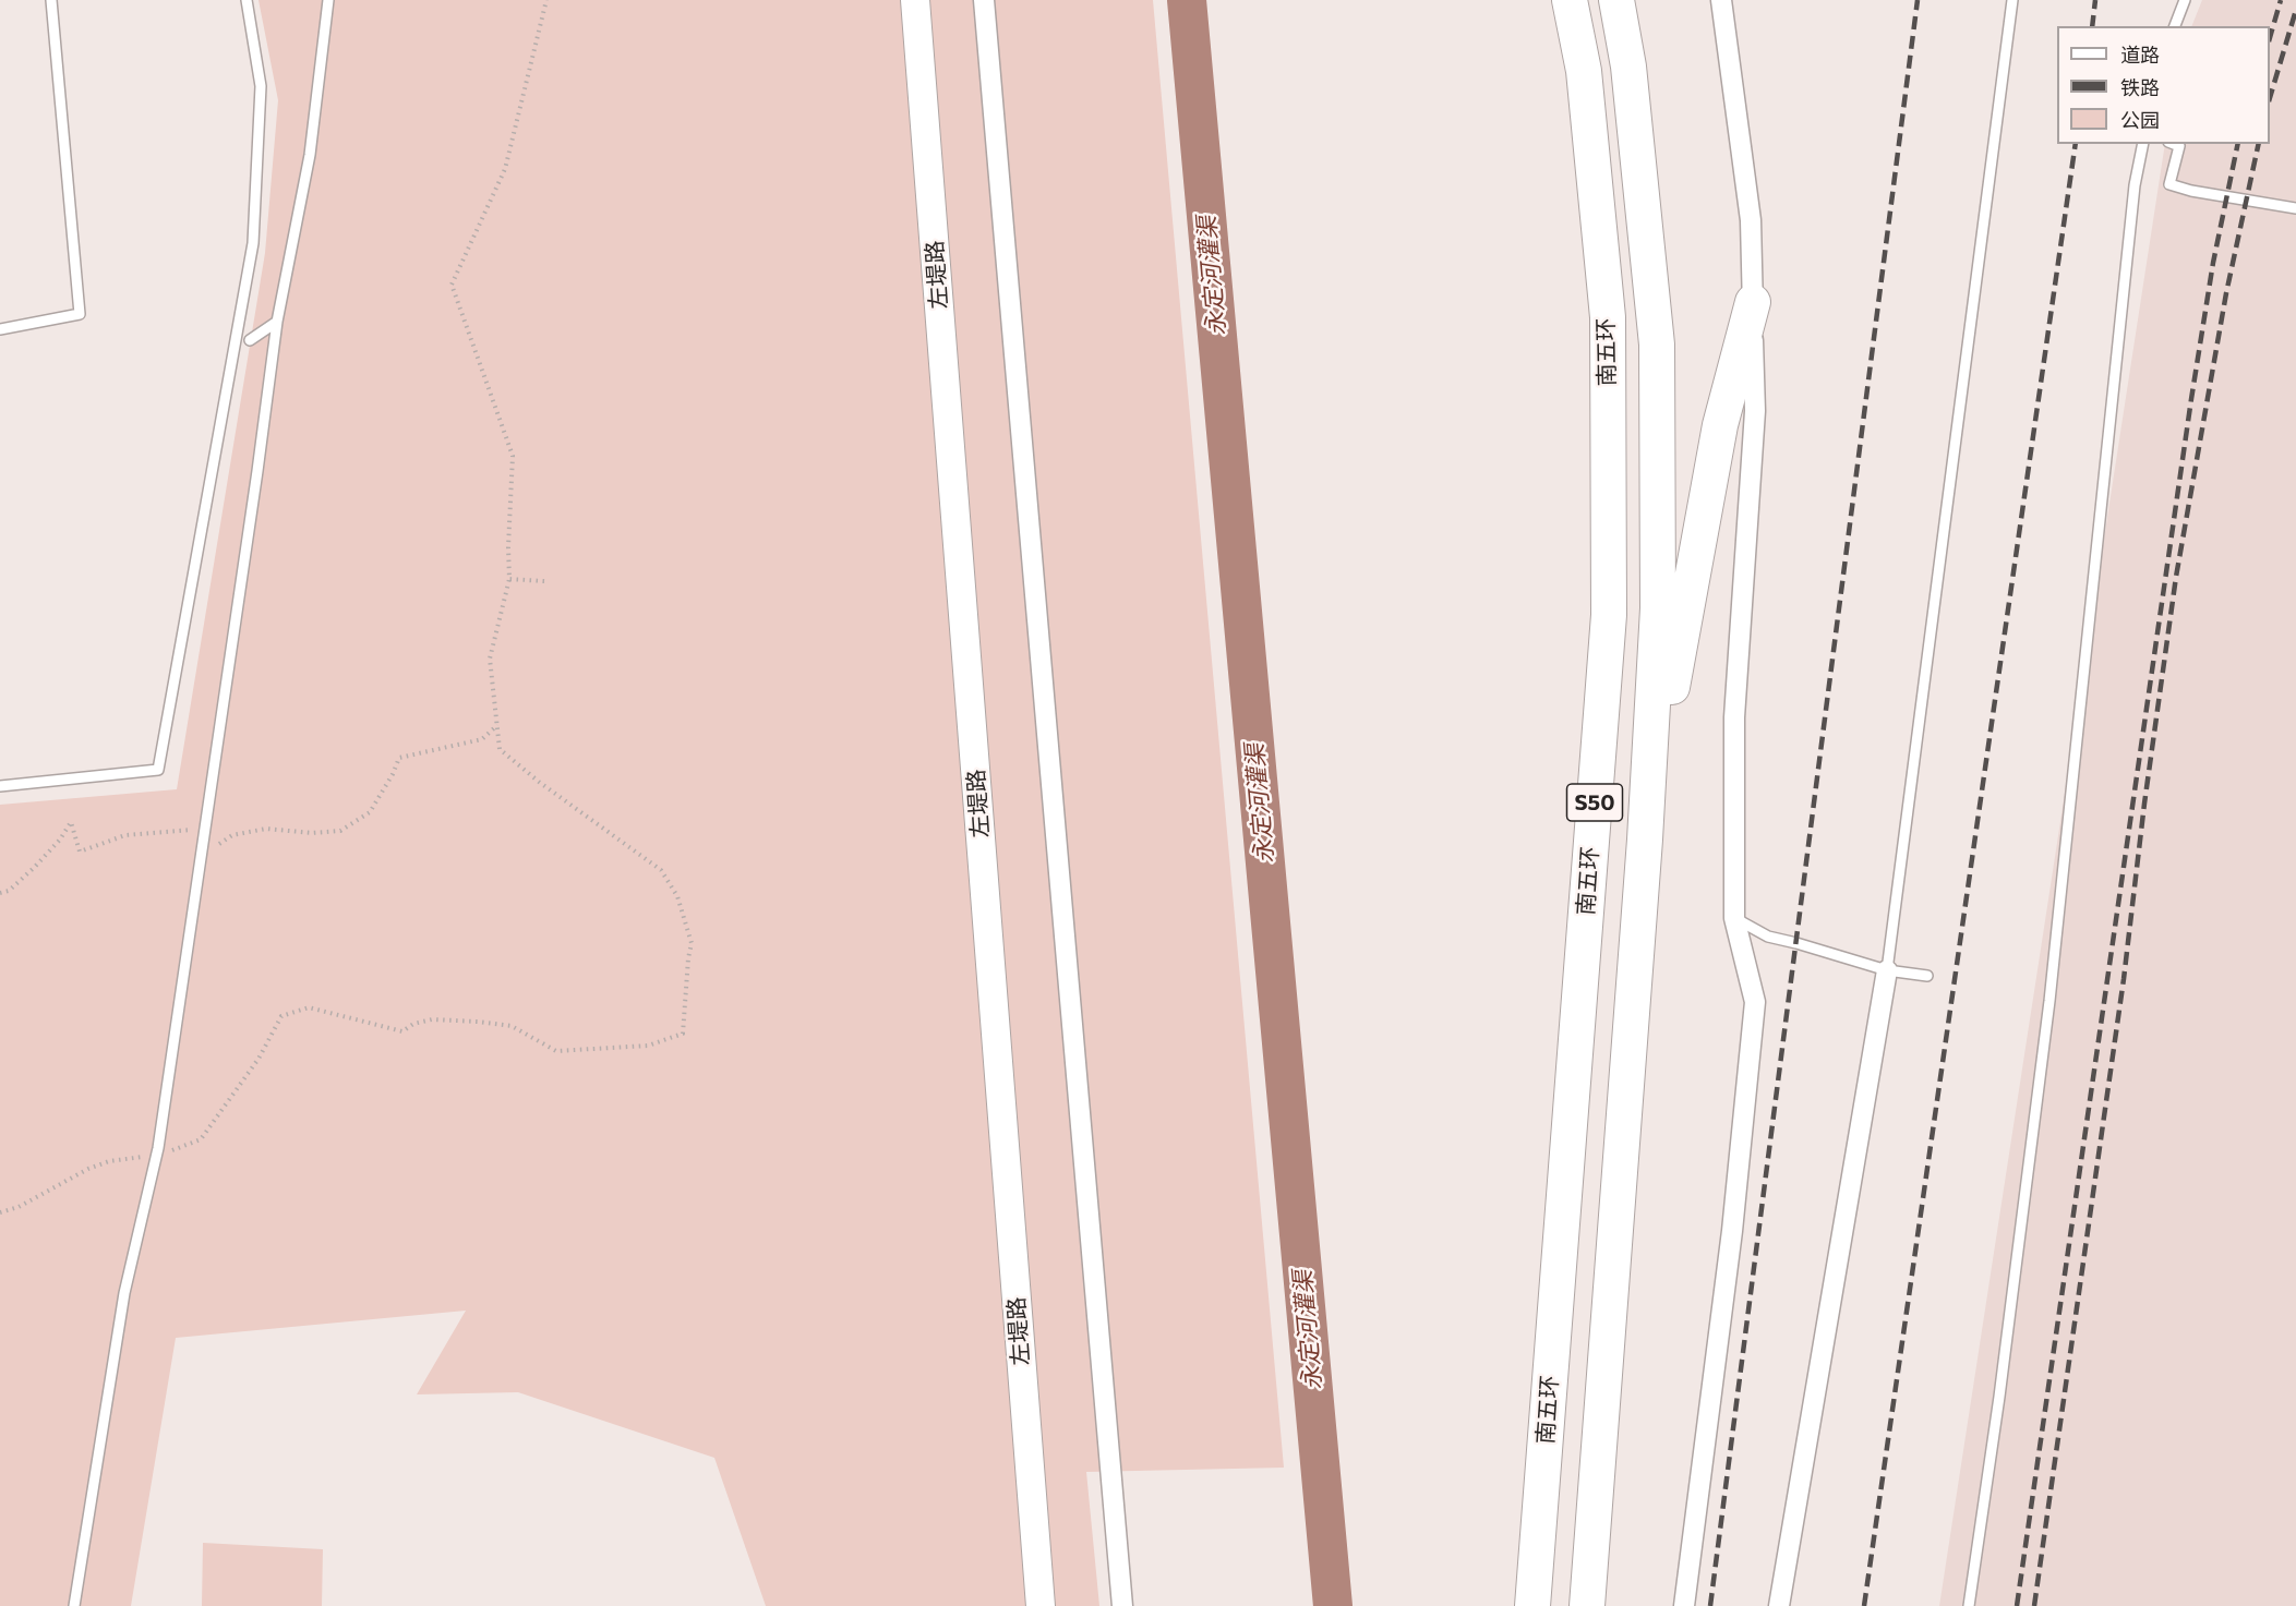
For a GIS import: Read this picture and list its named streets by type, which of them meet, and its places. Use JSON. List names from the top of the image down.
{
  "streets": {
    "highway": ["南五环", "S50"],
    "main road": ["左堤路"]
  },
  "water": ["永定河灌渠"],
  "legend": ["道路", "铁路", "公园"]
}
